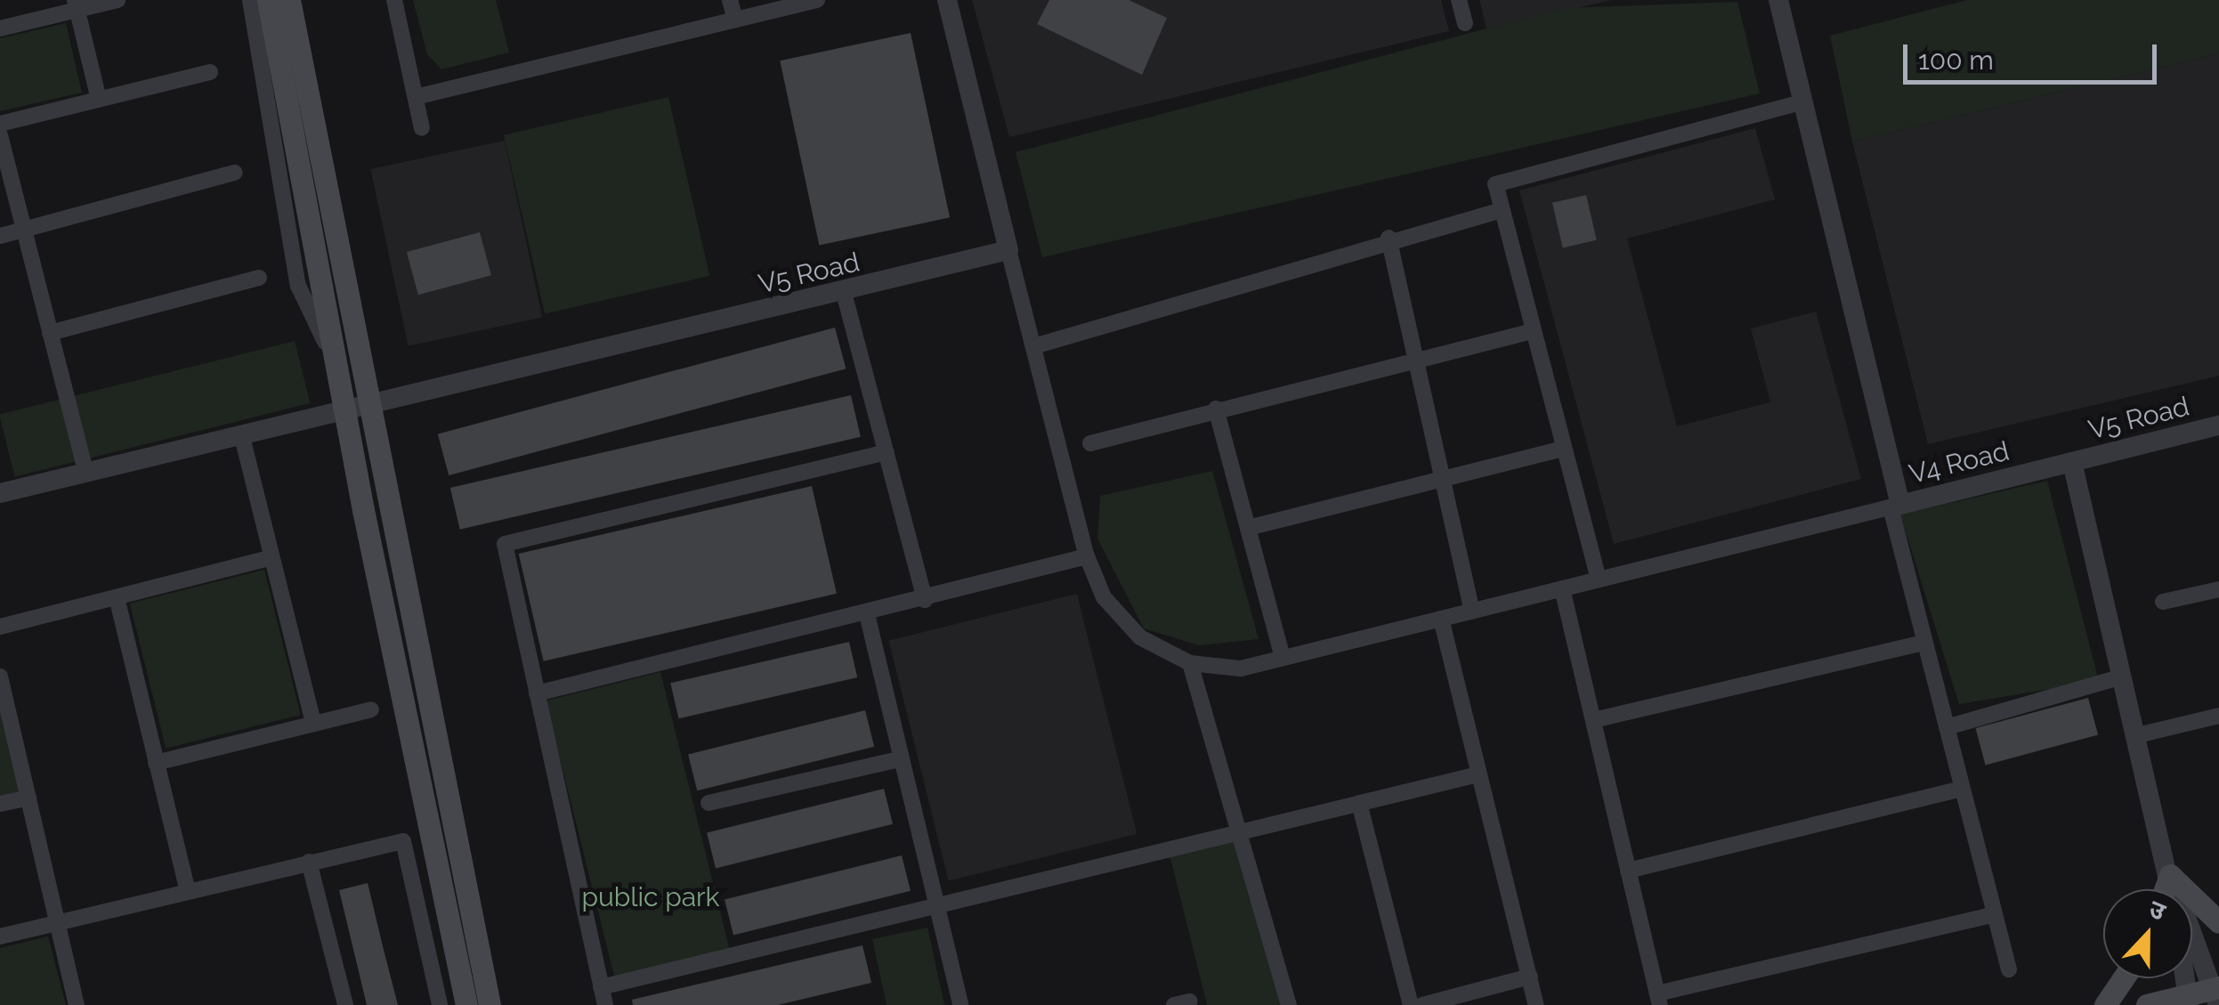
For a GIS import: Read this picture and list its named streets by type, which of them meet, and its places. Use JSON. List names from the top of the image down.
{
  "streets": {
    "street": ["V5 Road", "V4 Road"]
  },
  "crossings": [
    ["V5 Road", "V4 Road"]
  ],
  "parks": ["public park"],
  "scale_bar": "100 m",
  "north": "top"
}
